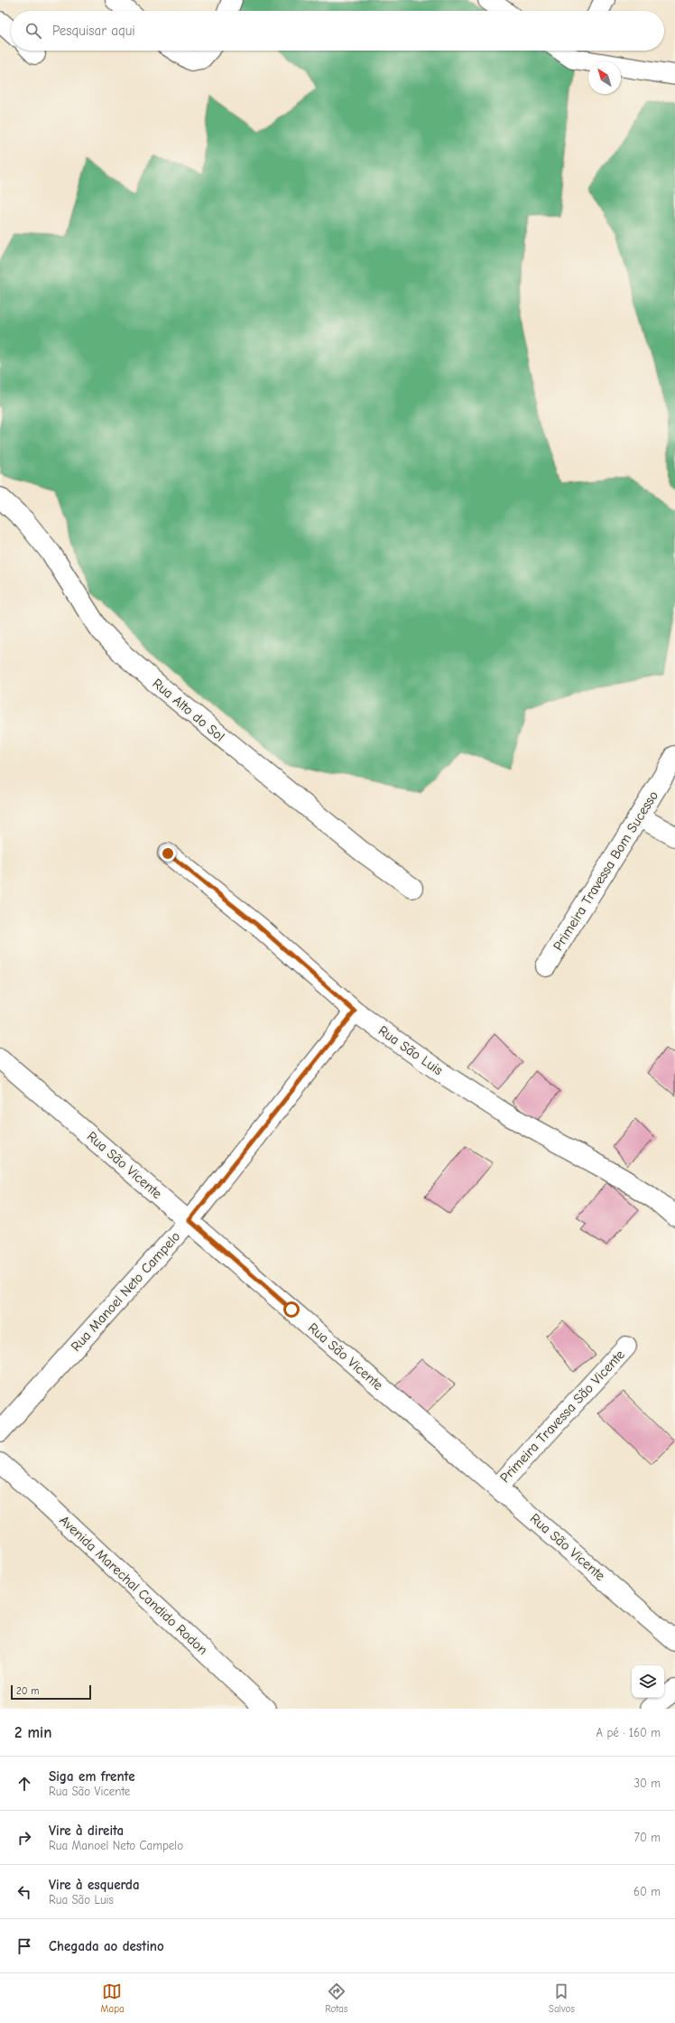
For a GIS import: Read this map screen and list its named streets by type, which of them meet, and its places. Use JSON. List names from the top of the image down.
{
  "streets": {
    "street": [
      "Rua Alto do Sol",
      "Primeira Travessa Bom Sucesso",
      "Rua São Luis",
      "Rua São Vicente",
      "Rua Manoel Neto Campelo",
      "Primeira Travessa São Vicente",
      "Avenida Marechal Candido Rodon"
    ]
  },
  "crossings": [
    ["Rua São Luis", "Rua Manoel Neto Campelo"],
    ["Rua São Vicente", "Rua Manoel Neto Campelo"],
    ["Rua São Vicente", "Primeira Travessa São Vicente"]
  ],
  "scale_bar": "20 m",
  "north": "top left",
  "page": {
    "search": "Pesquisar aqui",
    "scale": "20 m",
    "heading": ["2 min", "A pé · 160 m"],
    "list": [
      ["Siga em frente", "Rua São Vicente", "30 m"],
      ["Vire à direita", "Rua Manoel Neto Campelo", "70 m"],
      ["Vire à esquerda", "Rua São Luis", "60 m"],
      "Chegada ao destino"
    ],
    "nav": ["Mapa", "Rotas", "Salvos"]
  }
}
